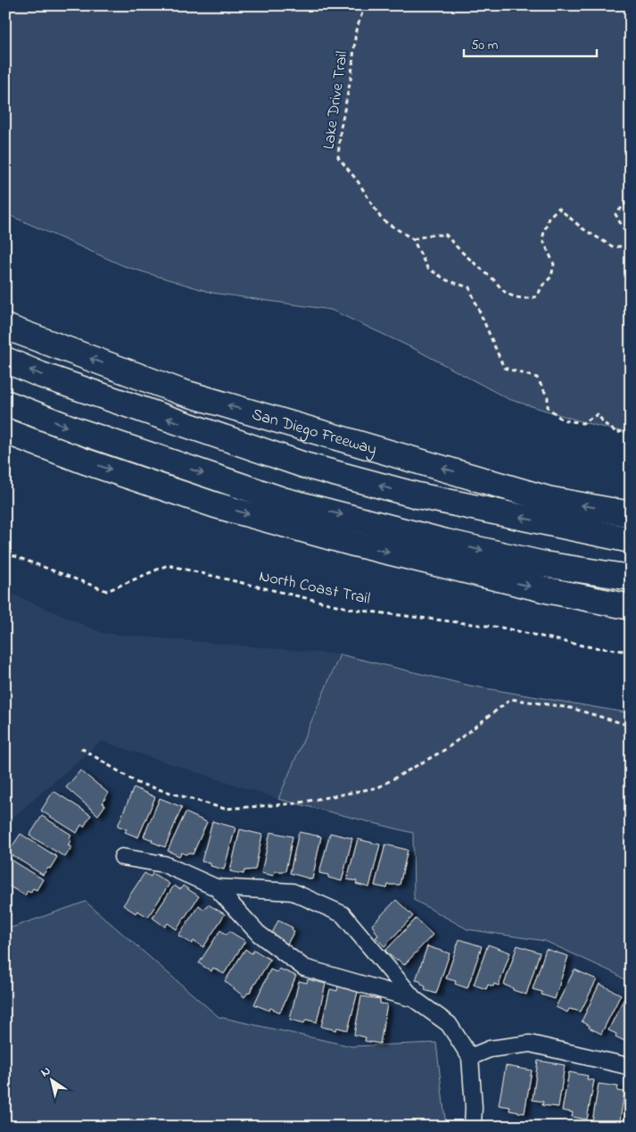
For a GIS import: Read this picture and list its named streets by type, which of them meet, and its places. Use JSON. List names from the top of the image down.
{
  "streets": {
    "highway": ["San Diego Freeway"],
    "path": ["Lake Drive Trail", "North Coast Trail"]
  },
  "scale_bar": "50 m",
  "north": "top left"
}
